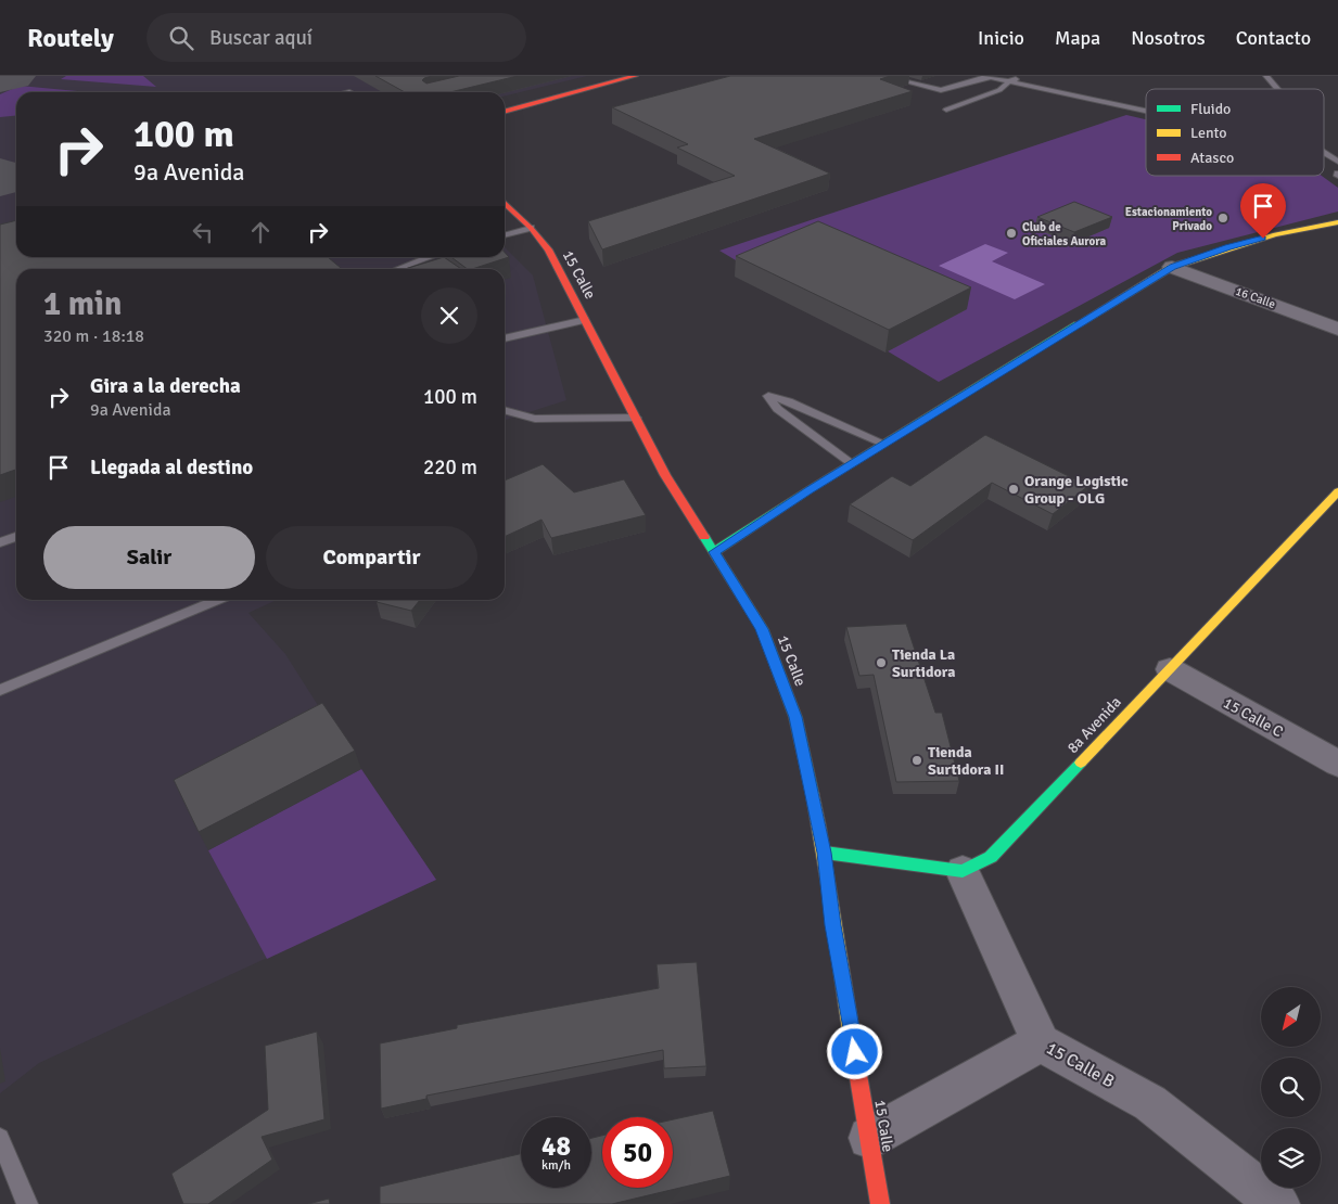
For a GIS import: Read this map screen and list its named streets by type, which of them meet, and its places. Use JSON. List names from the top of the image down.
{
  "streets": {
    "street": [
      "15 Calle",
      "16 Calle",
      "15 Calle C",
      "8a Avenida",
      "15 Calle B"
    ]
  },
  "crossings": [
    ["15 Calle", "15 Calle B"],
    ["15 Calle C", "8a Avenida"]
  ],
  "places": [
    "Estacionamiento Privado",
    "Club de Oficiales Aurora",
    "Orange Logistic Group - OLG",
    "Tienda La Surtidora",
    "Tienda Surtidora II"
  ],
  "legend": ["Fluido", "Lento", "Atasco"],
  "north": "bottom left",
  "page": {
    "header": "Routely",
    "search": "Buscar aquí",
    "nav": [
      "Inicio",
      "Mapa",
      "Nosotros",
      "Contacto"
    ],
    "turn": ["100 m", "9a Avenida"],
    "heading": ["1 min", "320 m · 18:18"],
    "list": [
      {
        "name": "Gira a la derecha",
        "note": "9a Avenida",
        "value": "100 m"
      },
      {
        "name": "Llegada al destino",
        "value": "220 m"
      }
    ],
    "buttons": ["Salir", "Compartir"],
    "speed": "48 km/h",
    "limit": "50"
  }
}
